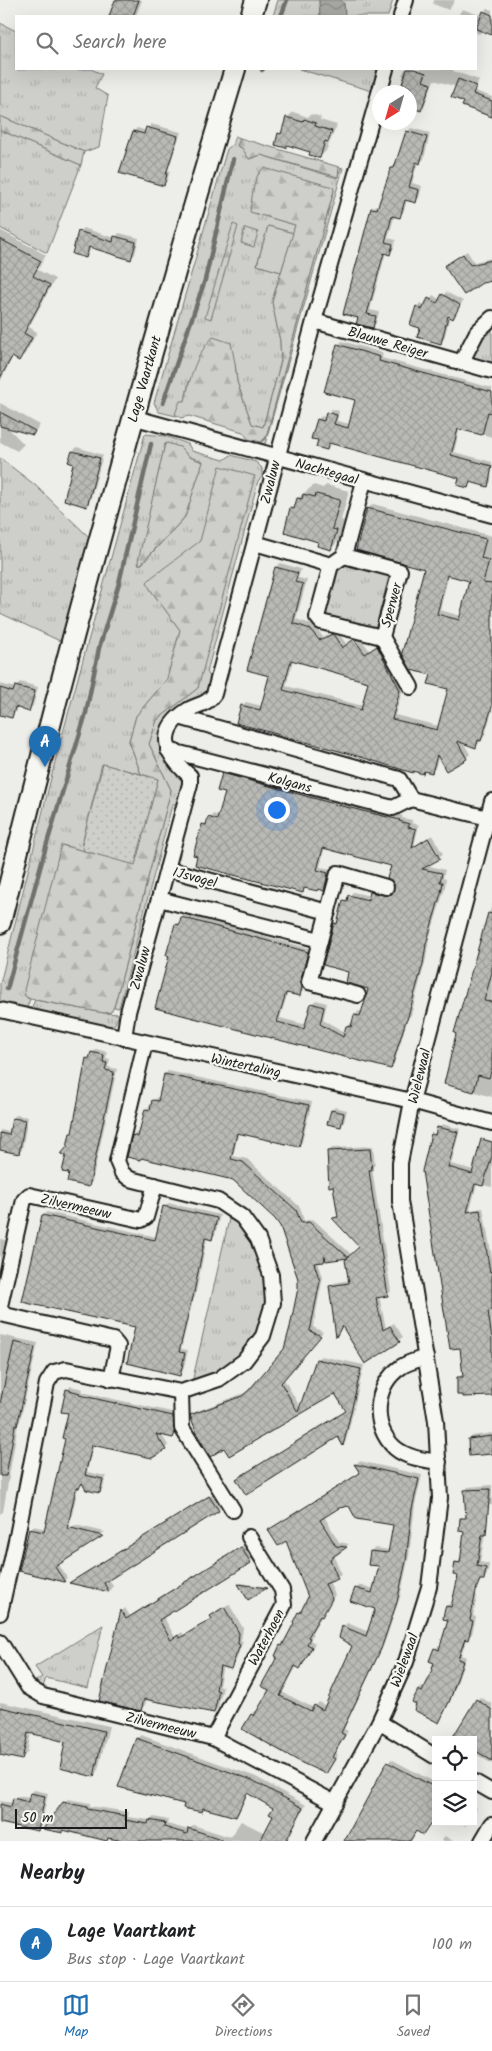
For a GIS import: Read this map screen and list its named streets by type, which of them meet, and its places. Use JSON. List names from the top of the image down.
{
  "streets": {
    "street": [
      "Blauwe Reiger",
      "Lage Vaartkant",
      "Nachtegaal",
      "Zwaluw",
      "Sperwer",
      "Kolgans",
      "IJsvogel",
      "Wintertaling",
      "Wielewaal",
      "Zilvermeeuw",
      "Waterhoen"
    ]
  },
  "crossings": [
    ["Blauwe Reiger", "Zwaluw"],
    ["Lage Vaartkant", "Nachtegaal"],
    ["Nachtegaal", "Zwaluw"],
    ["Zwaluw", "IJsvogel"],
    ["Zwaluw", "Wintertaling"],
    ["Wintertaling", "Wielewaal"],
    ["Wielewaal", "Zilvermeeuw"],
    ["Zilvermeeuw", "Waterhoen"]
  ],
  "scale_bar": "50 m",
  "north": "bottom left",
  "page": {
    "search": "Search here",
    "pins": "A",
    "scale": "50 m",
    "heading": "Nearby",
    "list": [
      {
        "mark": "A",
        "name": "Lage Vaartkant",
        "note": "Bus stop · Lage Vaartkant",
        "value": "100 m"
      }
    ],
    "nav": ["Map", "Directions", "Saved"]
  }
}
